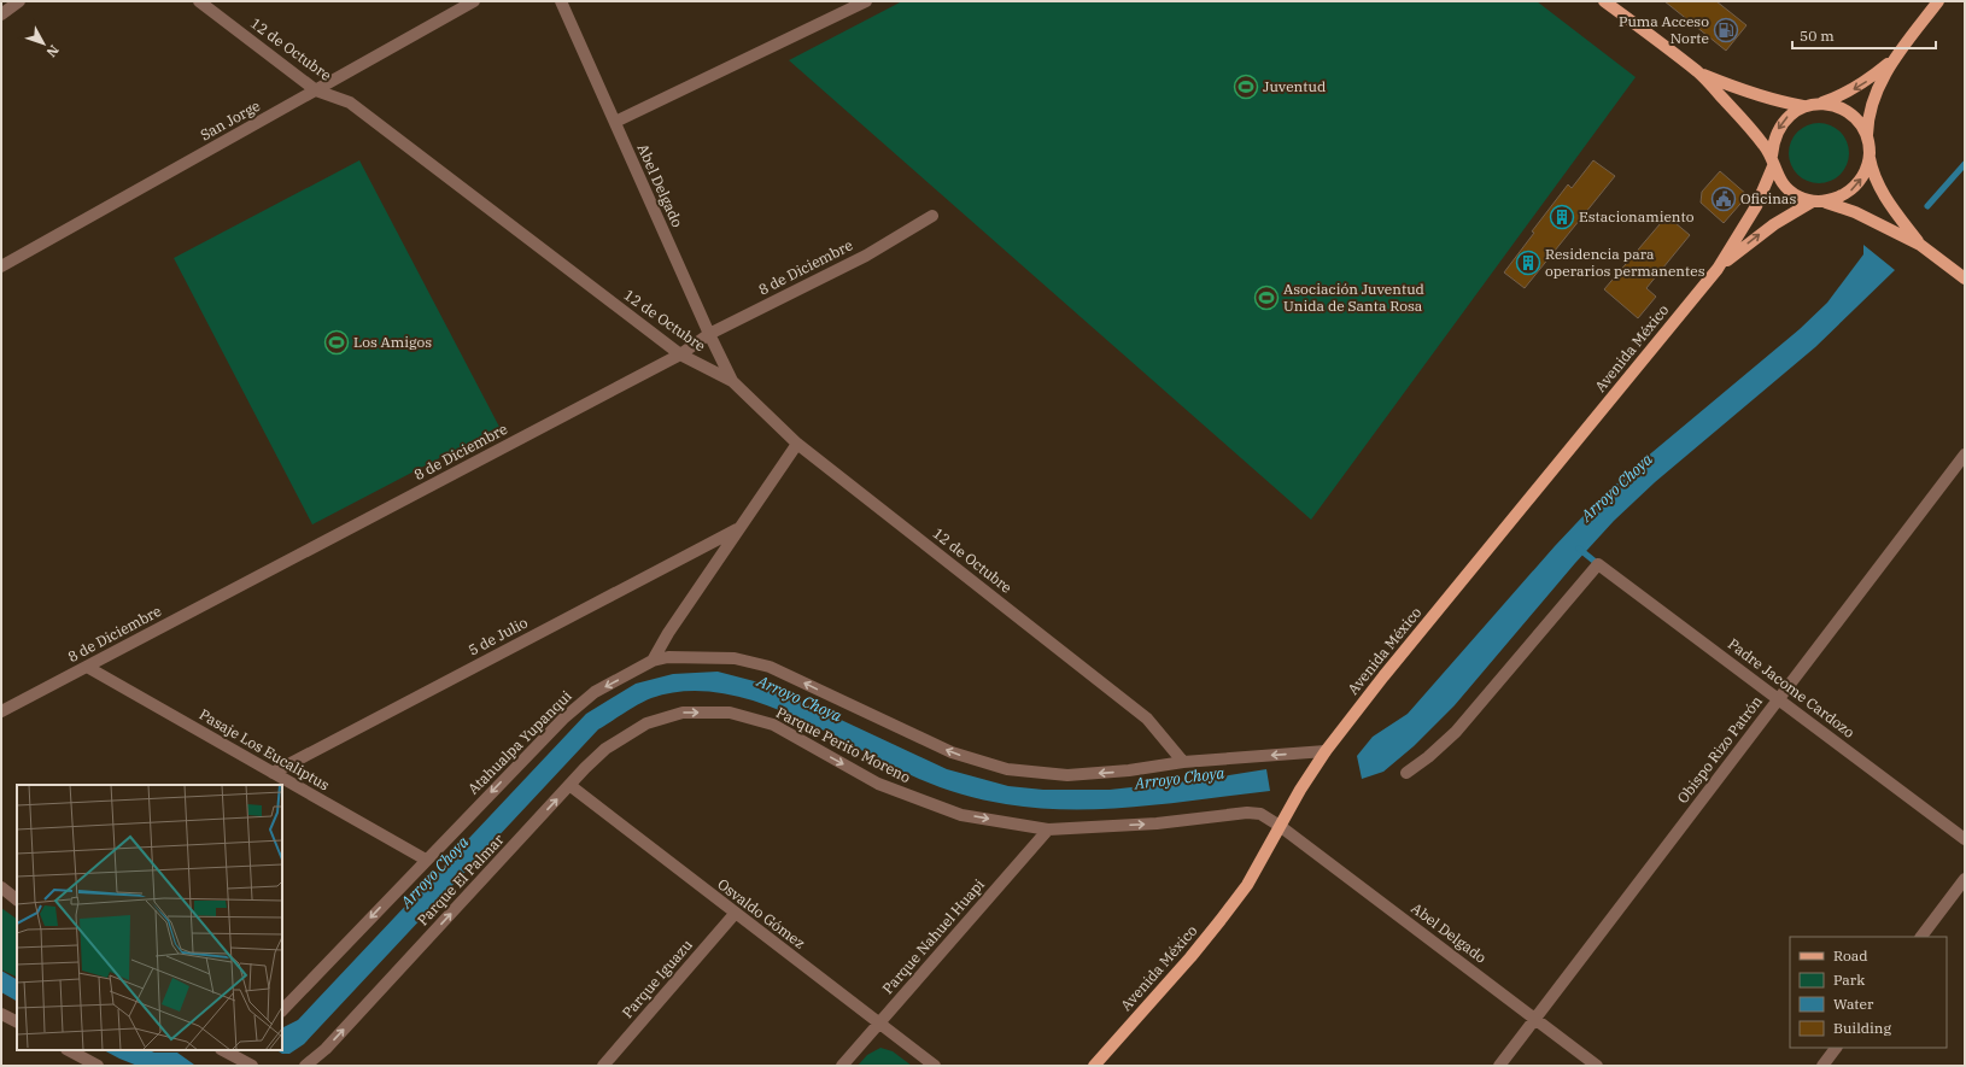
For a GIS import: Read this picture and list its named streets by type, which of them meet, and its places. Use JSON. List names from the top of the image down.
{
  "streets": {
    "main road": ["Avenida México"],
    "street": [
      "12 de Octubre",
      "San Jorge",
      "Abel Delgado",
      "8 de Diciembre",
      "5 de Julio",
      "Padre Jacome Cardozo",
      "Atahualpa Yupanqui",
      "Parque Perito Moreno",
      "Pasaje Los Eucaliptus",
      "Obispo Rizo Patrón",
      "Parque El Palmar",
      "Osvaldo Gómez",
      "Parque Nahuel Huapi",
      "Parque Iguazu"
    ]
  },
  "crossings": [
    ["12 de Octubre", "San Jorge"],
    ["12 de Octubre", "Abel Delgado"],
    ["12 de Octubre", "8 de Diciembre"],
    ["Abel Delgado", "8 de Diciembre"],
    ["Abel Delgado", "Avenida México"],
    ["Abel Delgado", "Parque Perito Moreno"],
    ["Abel Delgado", "Obispo Rizo Patrón"],
    ["8 de Diciembre", "Pasaje Los Eucaliptus"],
    ["Avenida México", "Parque Perito Moreno"],
    ["5 de Julio", "Pasaje Los Eucaliptus"],
    ["Padre Jacome Cardozo", "Obispo Rizo Patrón"],
    ["Atahualpa Yupanqui", "Pasaje Los Eucaliptus"],
    ["Parque Perito Moreno", "Parque El Palmar"],
    ["Parque Perito Moreno", "Parque Nahuel Huapi"],
    ["Parque El Palmar", "Osvaldo Gómez"],
    ["Osvaldo Gómez", "Parque Nahuel Huapi"],
    ["Osvaldo Gómez", "Parque Iguazu"]
  ],
  "one_way": ["Atahualpa Yupanqui", "Parque El Palmar"],
  "water": ["Arroyo Choya"],
  "places": {
    "fuel station": ["Puma Acceso Norte"],
    "sports": ["Juventud", "Asociación Juventud Unida de Santa Rosa", "Los Amigos"],
    "public building": ["Oficinas"],
    "building": ["Estacionamiento", "Residencia para operarios permanentes"]
  },
  "legend": [
    "Road",
    "Park",
    "Water",
    "Building"
  ],
  "scale_bar": "50 m",
  "north": "bottom right"
}
